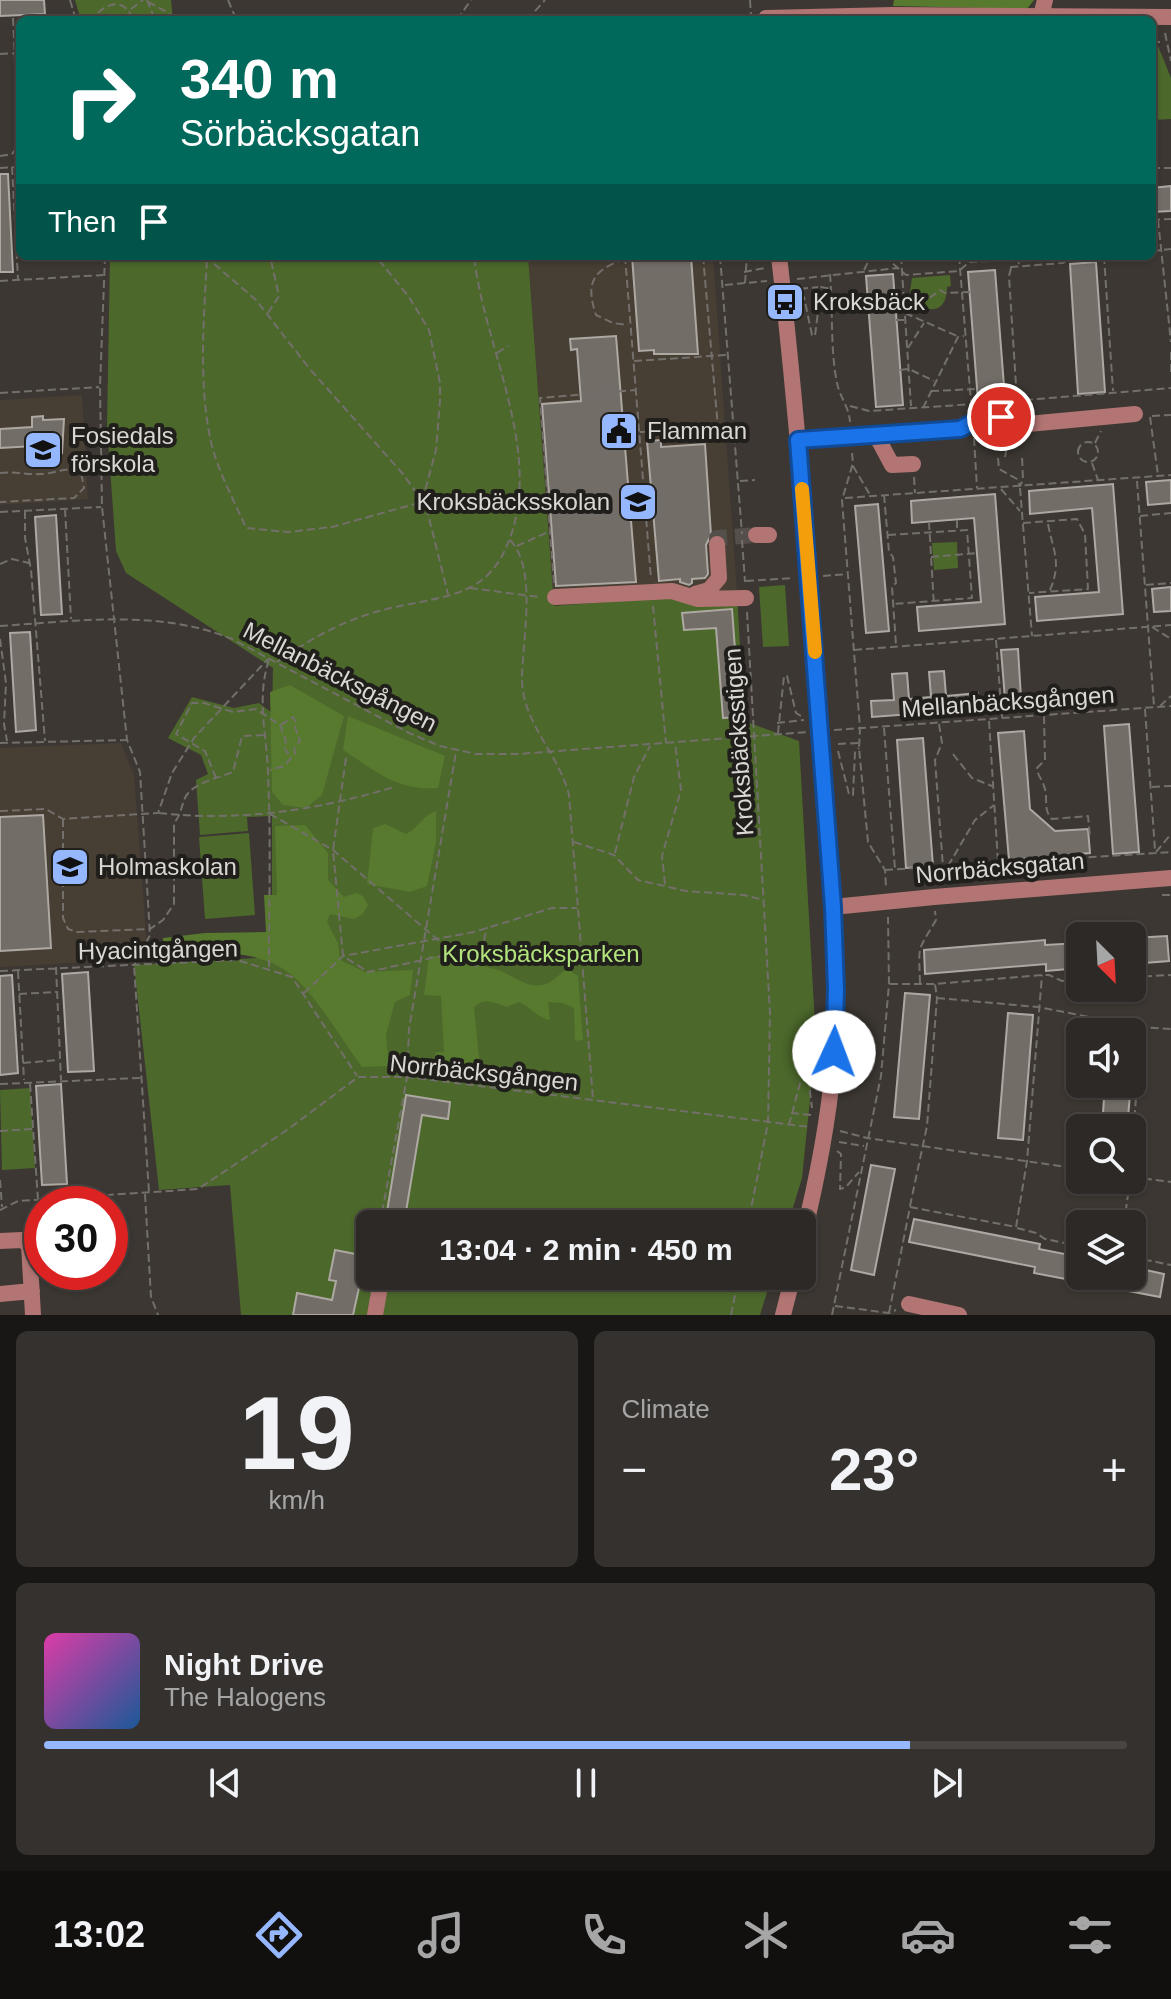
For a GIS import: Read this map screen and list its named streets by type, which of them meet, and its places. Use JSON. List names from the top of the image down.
{
  "streets": {
    "street": ["Norrbäcksgatan"],
    "path": [
      "Mellanbäcksgången",
      "Kroksbäcksstigen",
      "Hyacintgången",
      "Norrbäcksgången"
    ]
  },
  "crossings": [
    ["Mellanbäcksgången", "Kroksbäcksstigen"],
    ["Kroksbäcksstigen", "Norrbäcksgången"],
    ["Hyacintgången", "Norrbäcksgången"]
  ],
  "parks": ["Kroksbäcksparken"],
  "places": {
    "bus stop": ["Kroksbäck"],
    "public building": ["Flamman"],
    "school or university": ["Fosiedals förskola", "Kroksbäcksskolan", "Holmaskolan"]
  },
  "north": "bottom right",
  "page": {
    "turn": ["340 m", "Sörbäcksgatan"],
    "then": "Then",
    "limit": "30",
    "trip": "13:04 · 2 min · 450 m",
    "tile": [
      ["19", "km/h"],
      "Climate"
    ],
    "heat": ["−", "23°", "+"],
    "song": ["Night Drive", "The Halogens"],
    "tabs": "13:02"
  }
}
